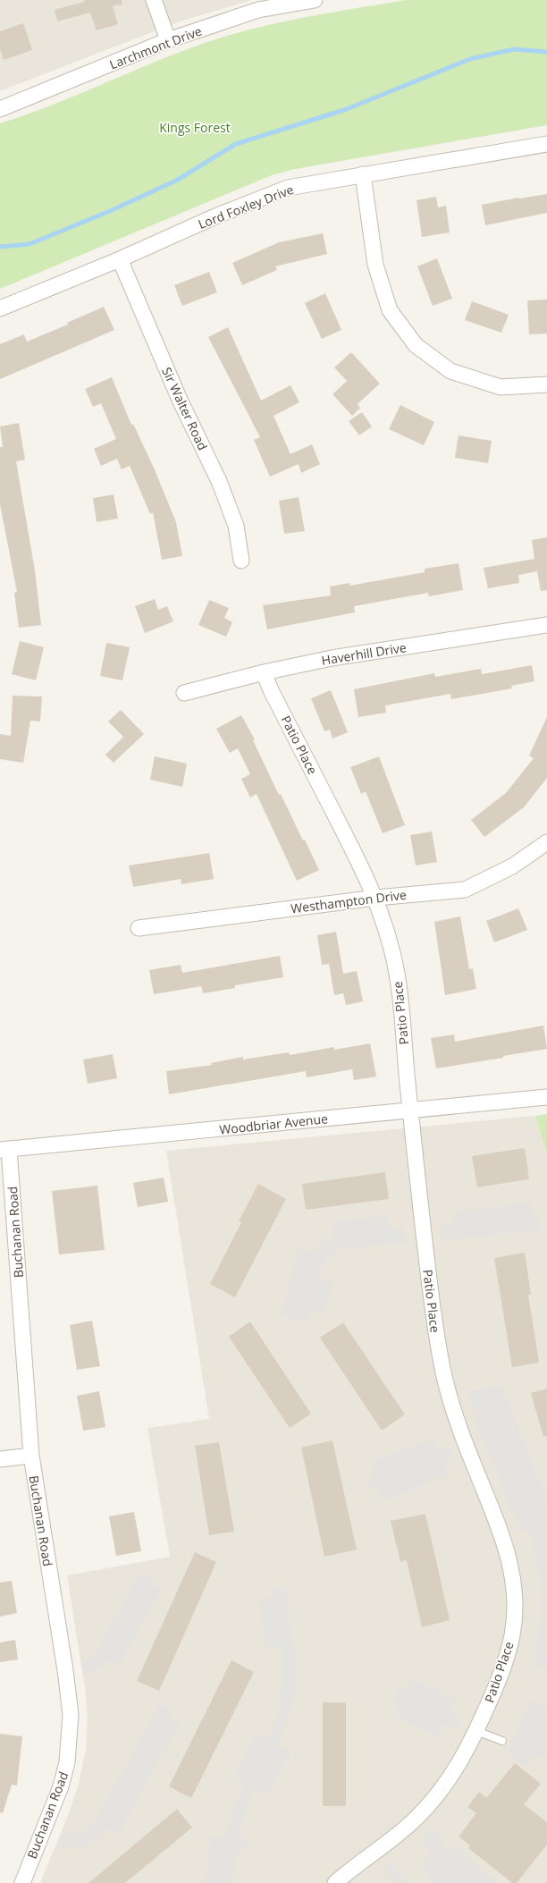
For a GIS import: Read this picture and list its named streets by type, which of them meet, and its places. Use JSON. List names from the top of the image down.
{
  "streets": {
    "street": [
      "Larchmont Drive",
      "Lord Foxley Drive",
      "Sir Walter Road",
      "Haverhill Drive",
      "Patio Place",
      "Westhampton Drive",
      "Woodbriar Avenue",
      "Buchanan Road"
    ]
  },
  "crossings": [
    ["Lord Foxley Drive", "Sir Walter Road"],
    ["Haverhill Drive", "Patio Place"],
    ["Patio Place", "Westhampton Drive"],
    ["Patio Place", "Woodbriar Avenue"],
    ["Woodbriar Avenue", "Buchanan Road"]
  ],
  "parks": ["Kings Forest"]
}
